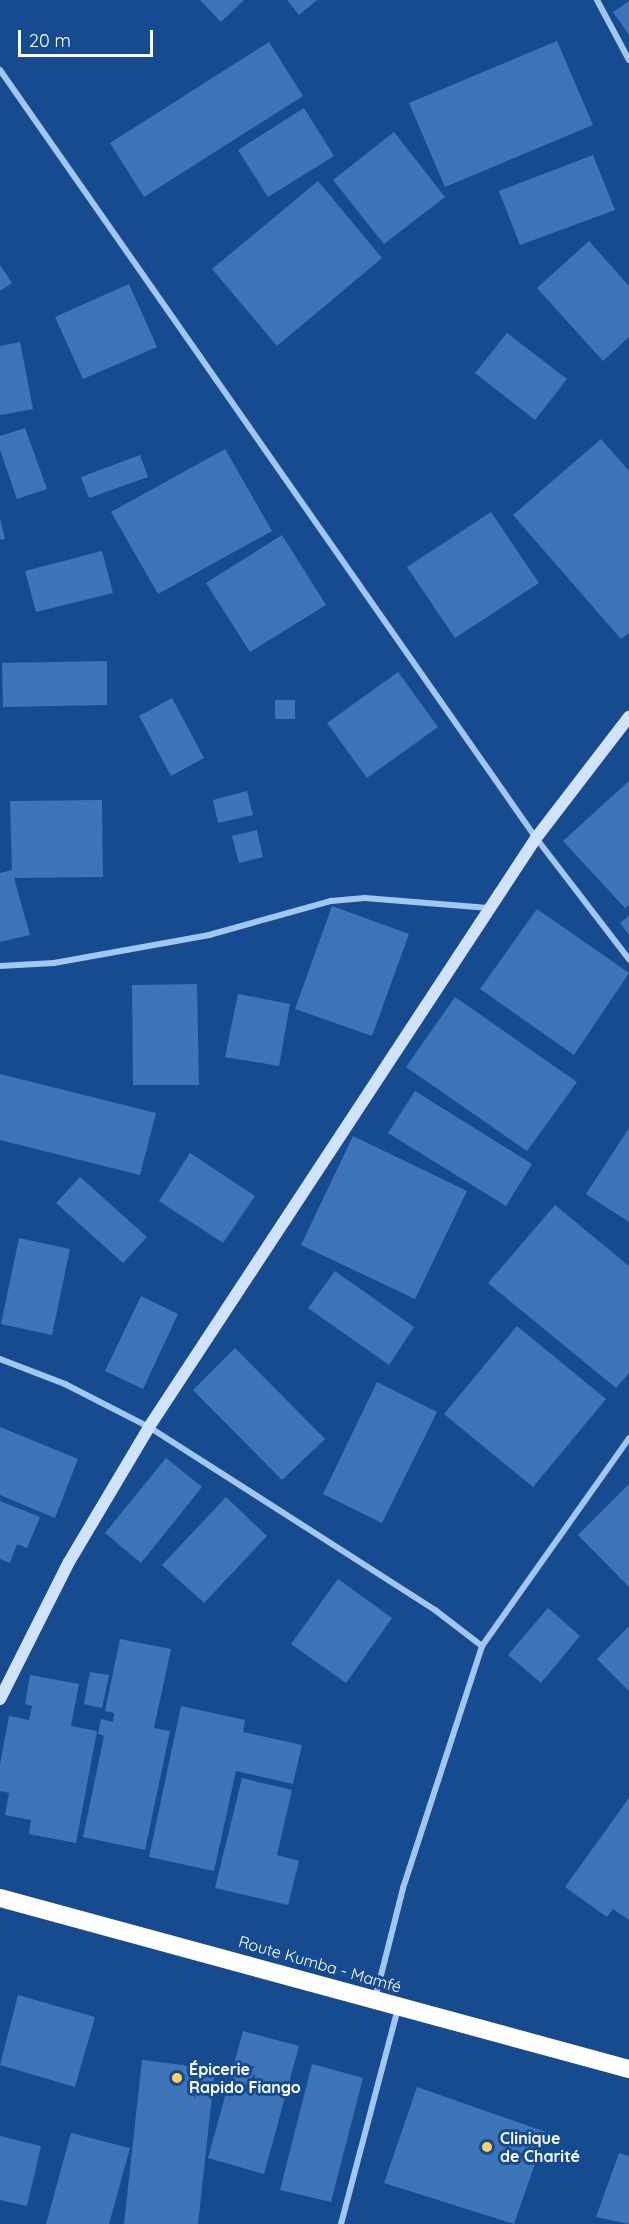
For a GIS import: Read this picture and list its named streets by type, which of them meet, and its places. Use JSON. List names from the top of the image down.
{
  "streets": {
    "highway": ["Route Kumba - Mamfé"]
  },
  "places": ["Épicerie Rapido Fiango", "Clinique de Charité"],
  "scale_bar": "20 m"
}
